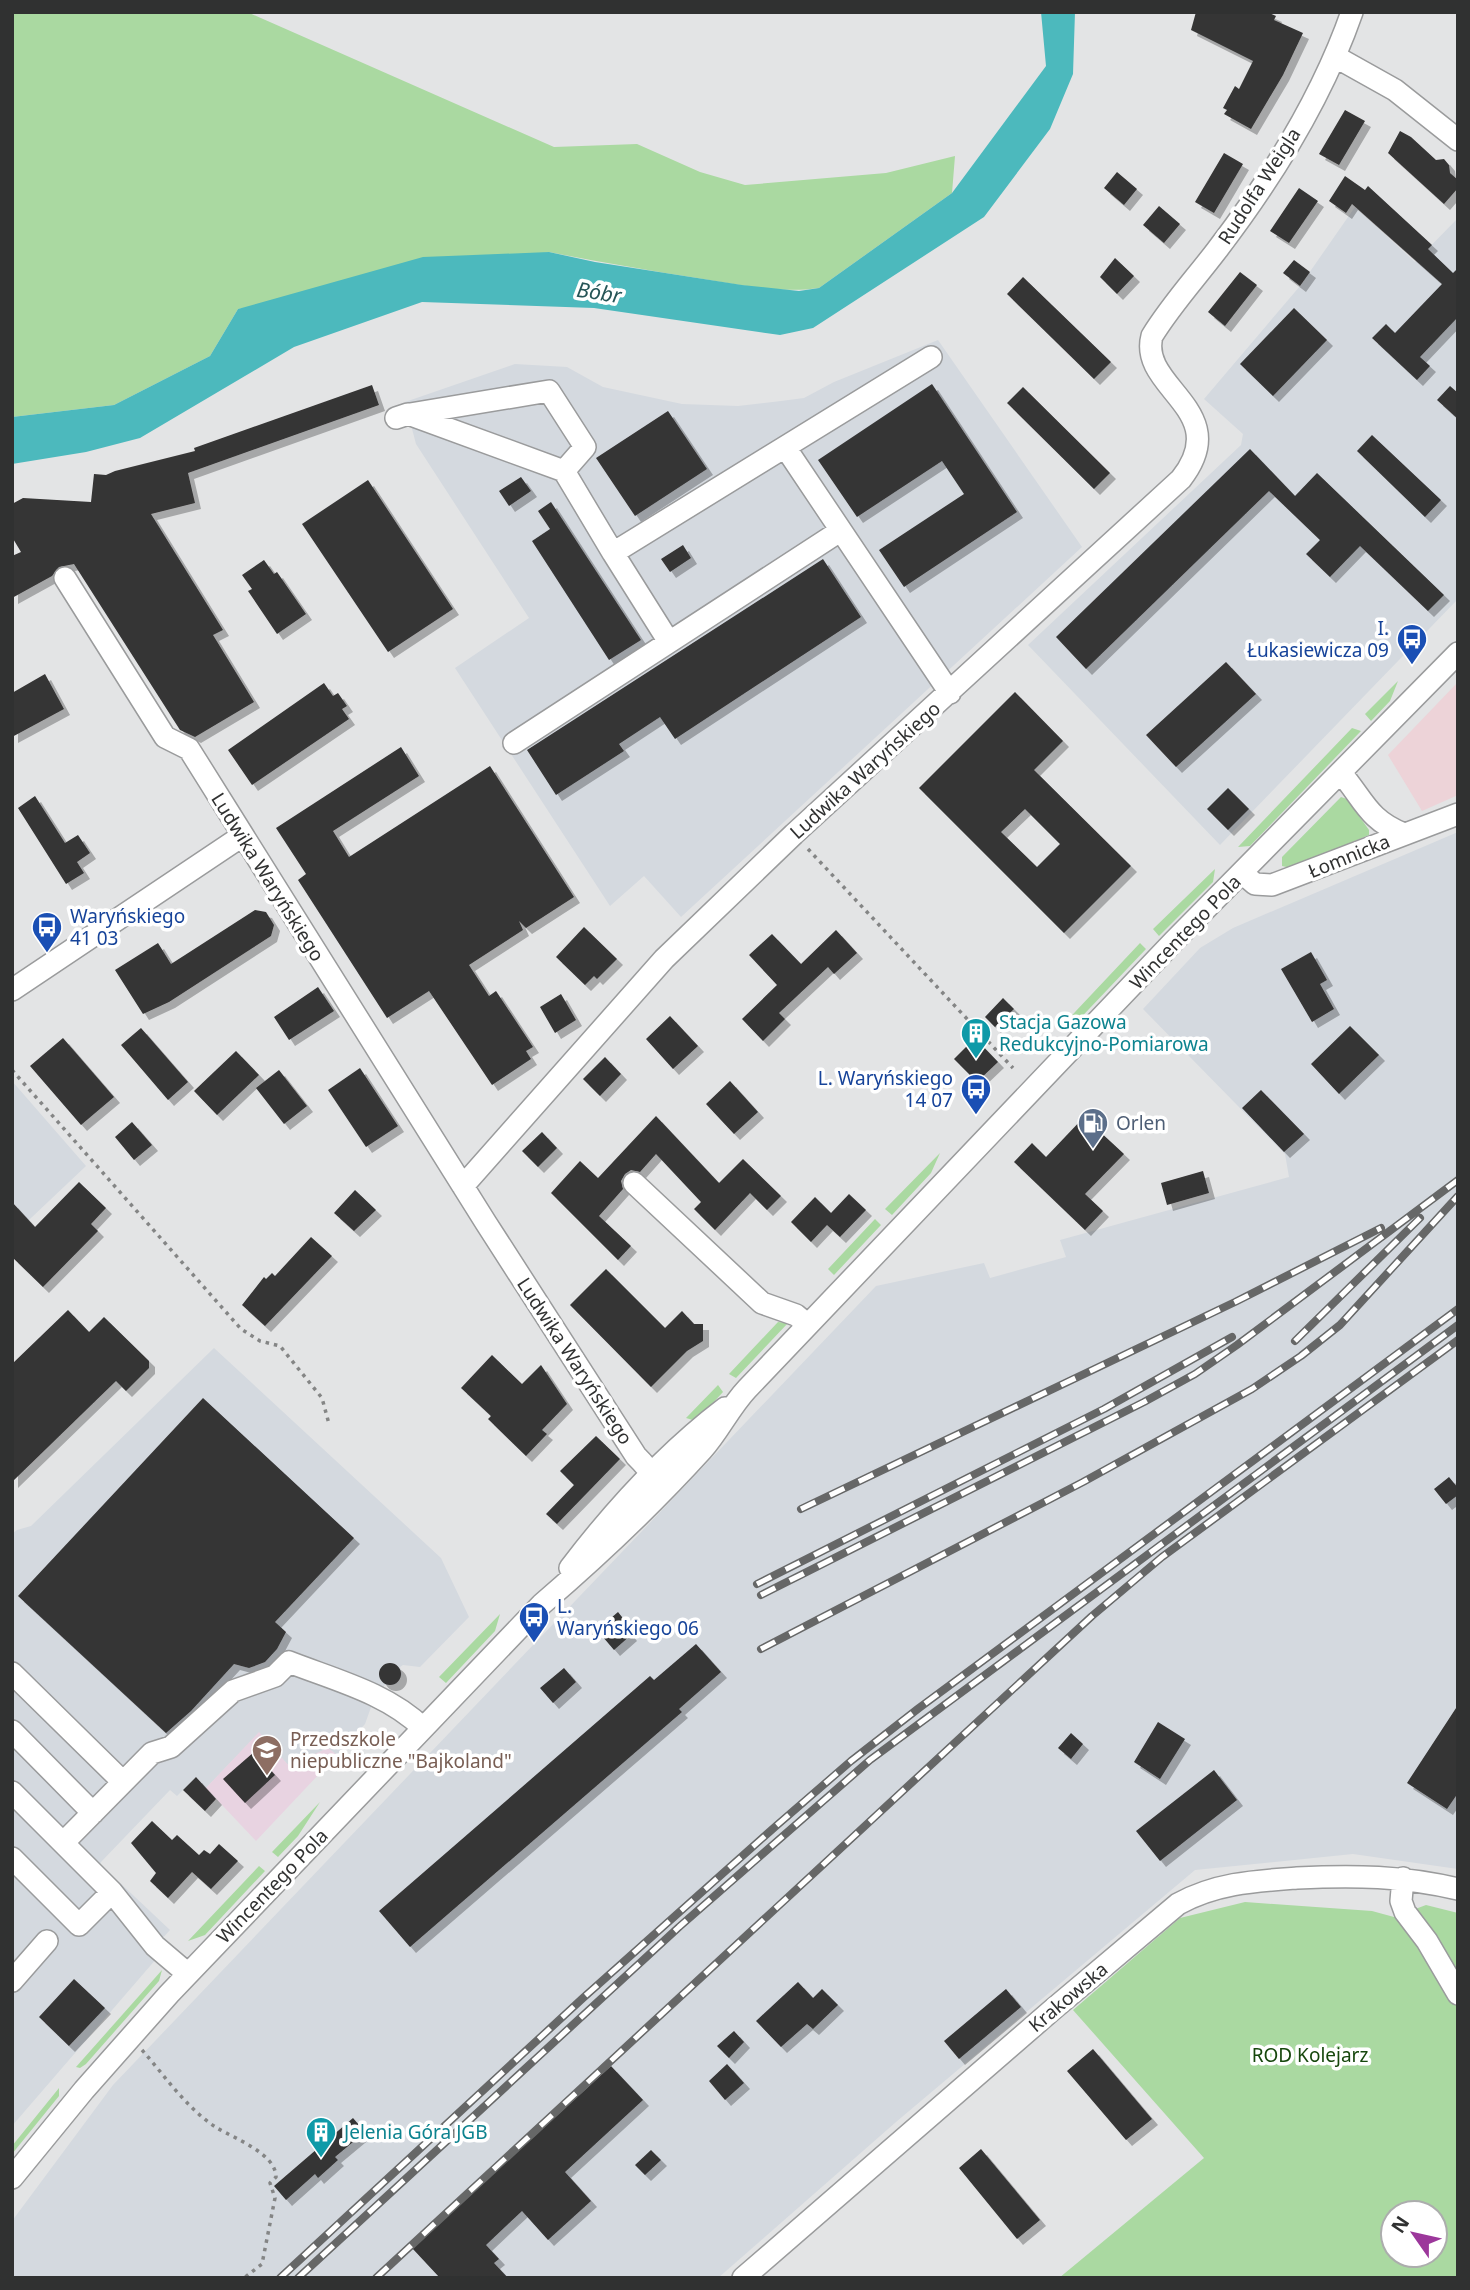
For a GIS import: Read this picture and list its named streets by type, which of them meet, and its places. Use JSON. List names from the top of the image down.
{
  "streets": {
    "street": [
      "Rudolfa Weigla",
      "Ludwika Waryńskiego",
      "Łomnicka",
      "Wincentego Pola",
      "Krakowska"
    ]
  },
  "crossings": [
    ["Rudolfa Weigla", "Ludwika Waryńskiego"],
    ["Ludwika Waryńskiego", "Wincentego Pola"],
    ["Łomnicka", "Wincentego Pola"]
  ],
  "water": ["Bóbr"],
  "parks": ["ROD Kolejarz"],
  "places": {
    "bus stop": [
      "I. Łukasiewicza 09",
      "Waryńskiego 41 03",
      "L. Waryńskiego 14 07",
      "L. Waryńskiego 06"
    ],
    "building": ["Stacja Gazowa Redukcyjno-Pomiarowa", "Jelenia Góra JGB"],
    "fuel station": ["Orlen"],
    "school or university": ["Przedszkole niepubliczne \"Bajkoland\""]
  },
  "north": "top left"
}
